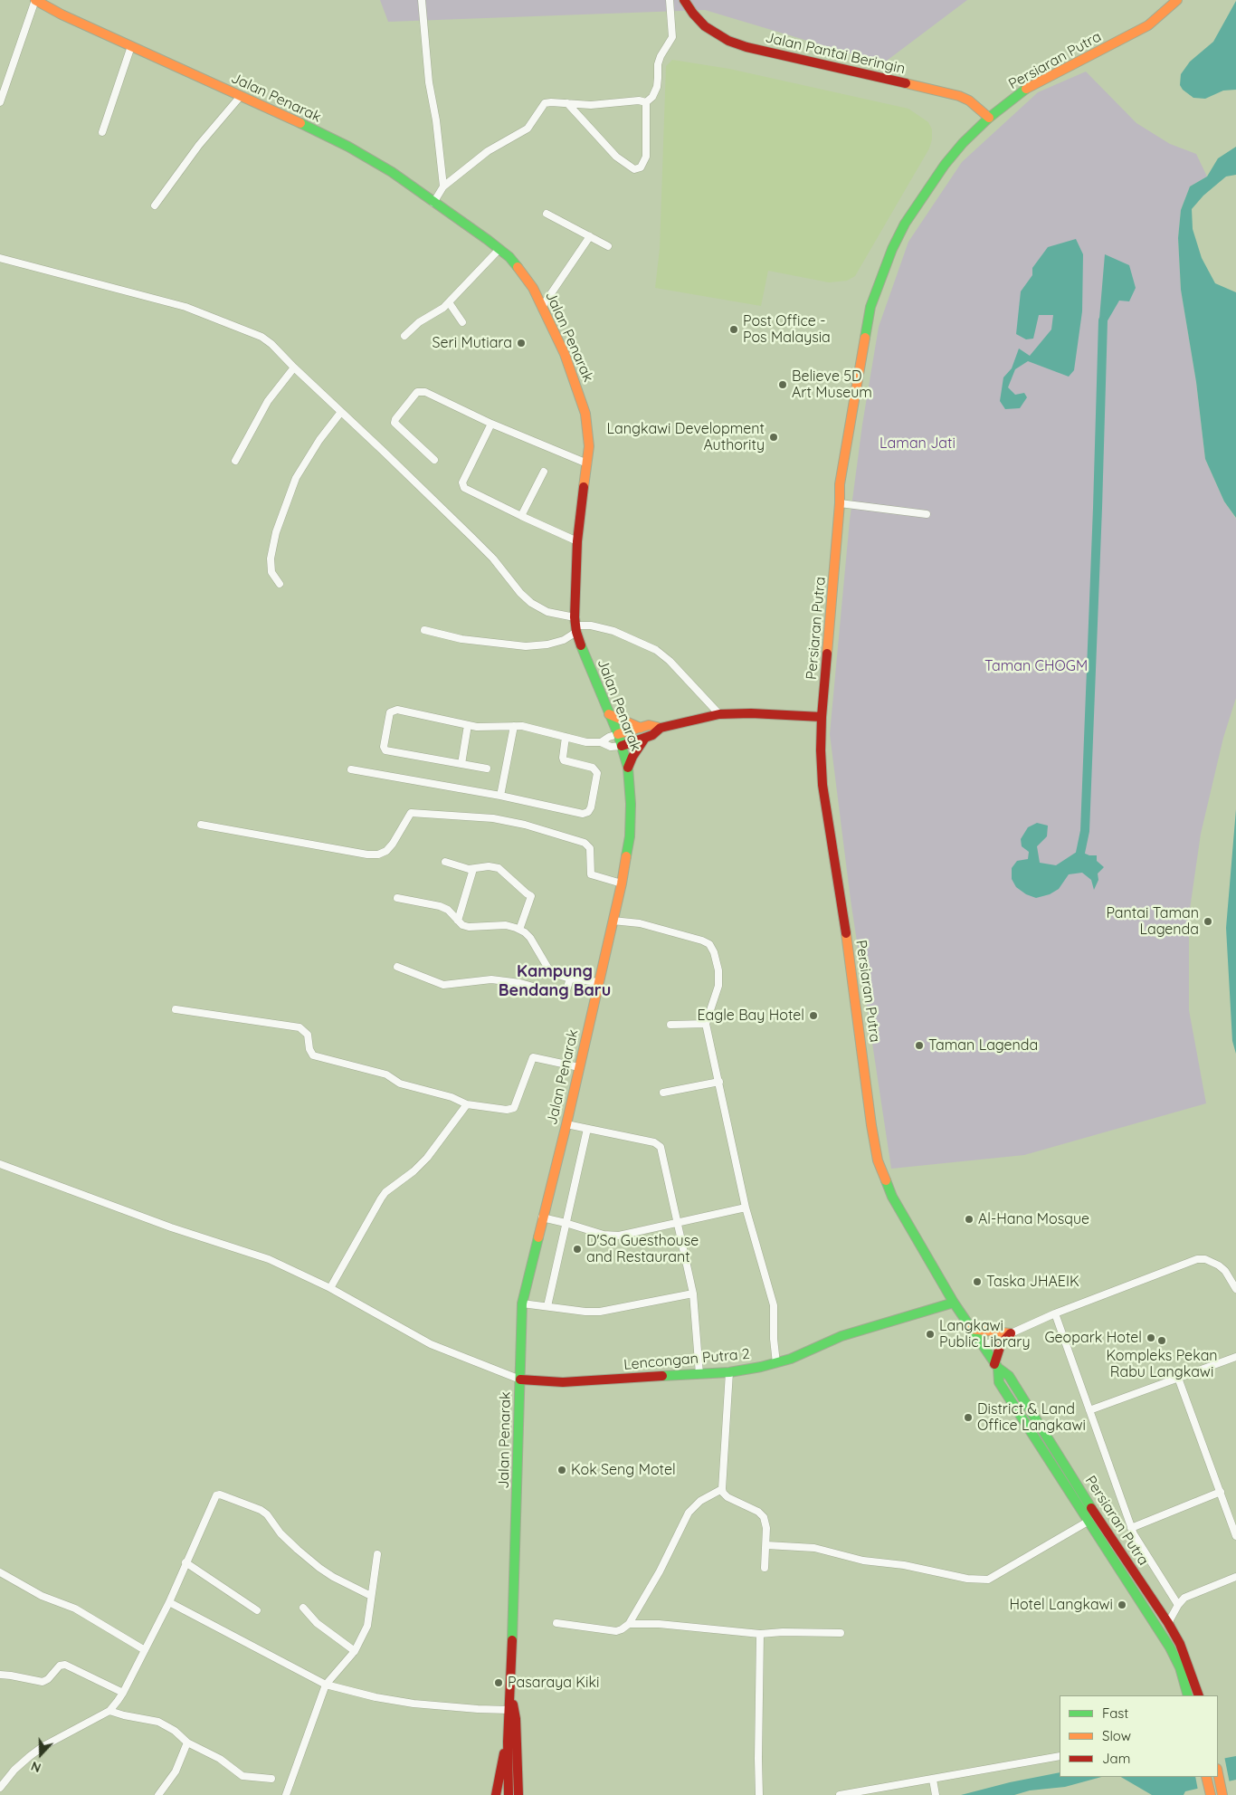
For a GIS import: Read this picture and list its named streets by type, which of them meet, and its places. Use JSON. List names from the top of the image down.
{
  "streets": {
    "main road": [
      "Jalan Pantai Beringin",
      "Persiaran Putra",
      "Jalan Penarak",
      "Lencongan Putra 2"
    ]
  },
  "crossings": [
    ["Jalan Pantai Beringin", "Persiaran Putra"],
    ["Persiaran Putra", "Lencongan Putra 2"],
    ["Jalan Penarak", "Lencongan Putra 2"]
  ],
  "districts": ["Kampung Bendang Baru"],
  "parks": ["Laman Jati", "Taman CHOGM"],
  "places": [
    "Post Office - Pos Malaysia",
    "Seri Mutiara",
    "Believe 5D Art Museum",
    "Langkawi Development Authority",
    "Pantai Taman Lagenda",
    "Eagle Bay Hotel",
    "Taman Lagenda",
    "Al-Hana Mosque",
    "D'Sa Guesthouse and Restaurant",
    "Taska JHAEIK",
    "Langkawi Public Library",
    "Geopark Hotel",
    "Kompleks Pekan Rabu Langkawi",
    "District & Land Office Langkawi",
    "Kok Seng Motel",
    "Hotel Langkawi",
    "Pasaraya Kiki"
  ],
  "legend": ["Fast", "Slow", "Jam"],
  "north": "bottom"
}
